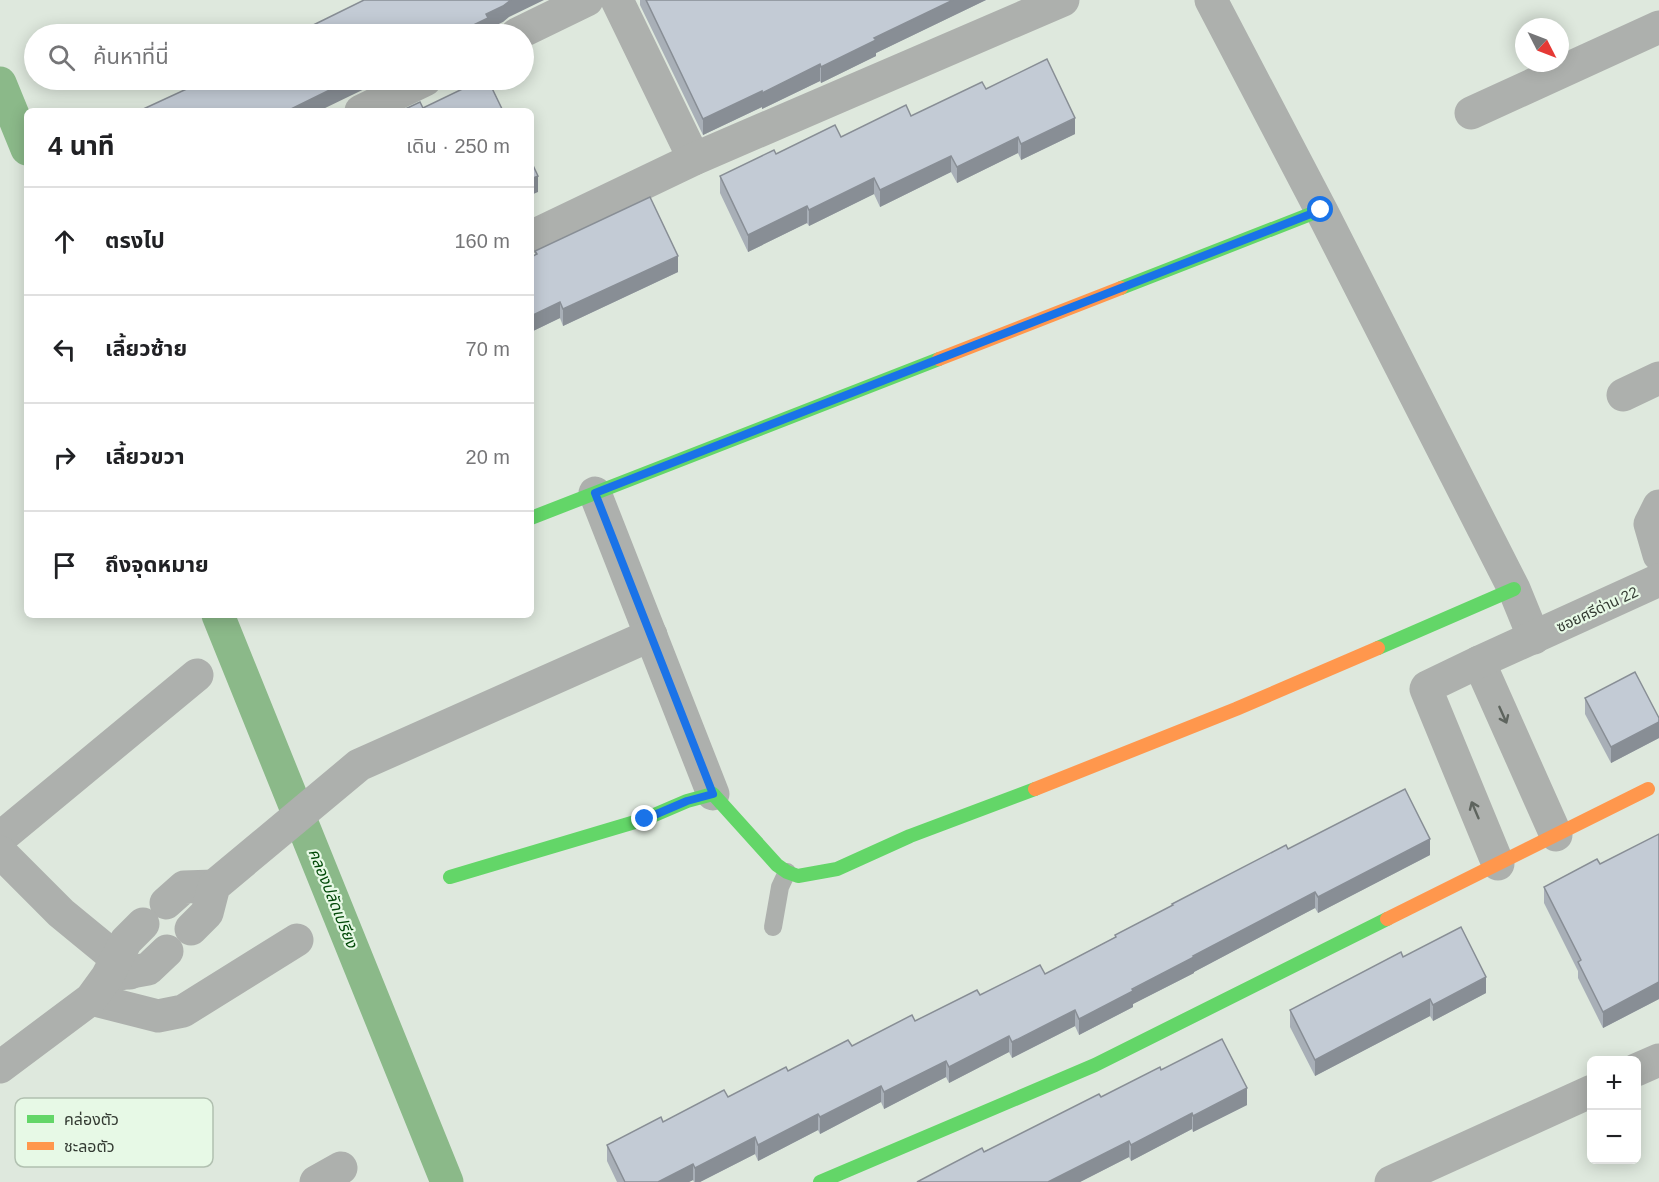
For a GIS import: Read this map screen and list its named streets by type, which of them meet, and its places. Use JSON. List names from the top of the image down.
{
  "streets": {
    "street": ["ซอยศรีด่าน 22"]
  },
  "water": ["คลองปลัดเปรียง"],
  "legend": ["คล่องตัว", "ชะลอตัว"],
  "north": "bottom right",
  "page": {
    "search": "ค้นหาที่นี่",
    "heading": ["4 นาที", "เดิน · 250 m"],
    "list": [
      ["ตรงไป", "160 m"],
      ["เลี้ยวซ้าย", "70 m"],
      ["เลี้ยวขวา", "20 m"],
      "ถึงจุดหมาย"
    ],
    "map_buttons": ["+", "−"]
  }
}
